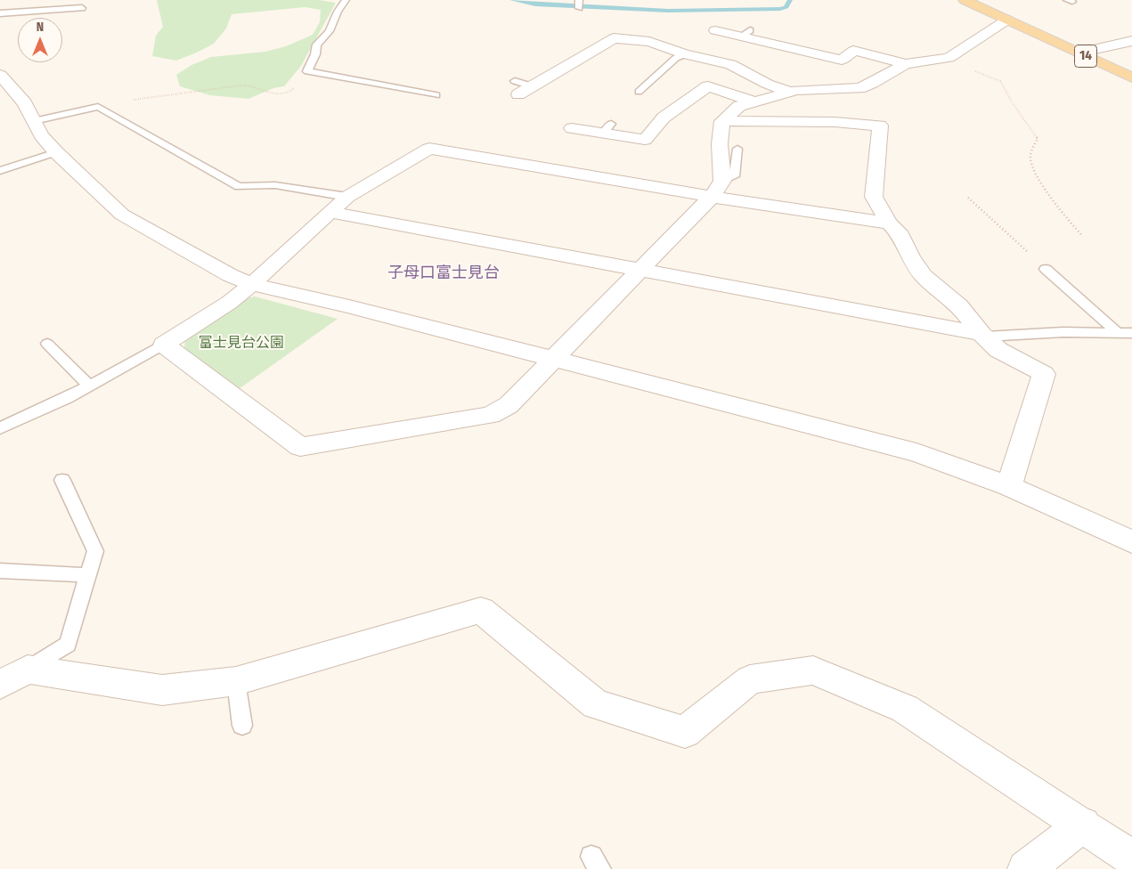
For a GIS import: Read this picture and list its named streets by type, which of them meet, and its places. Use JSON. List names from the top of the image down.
{
  "streets": {
    "main road": ["14"]
  },
  "districts": ["子母口富士見台"],
  "parks": ["富士見台公園"],
  "north": "top"
}
